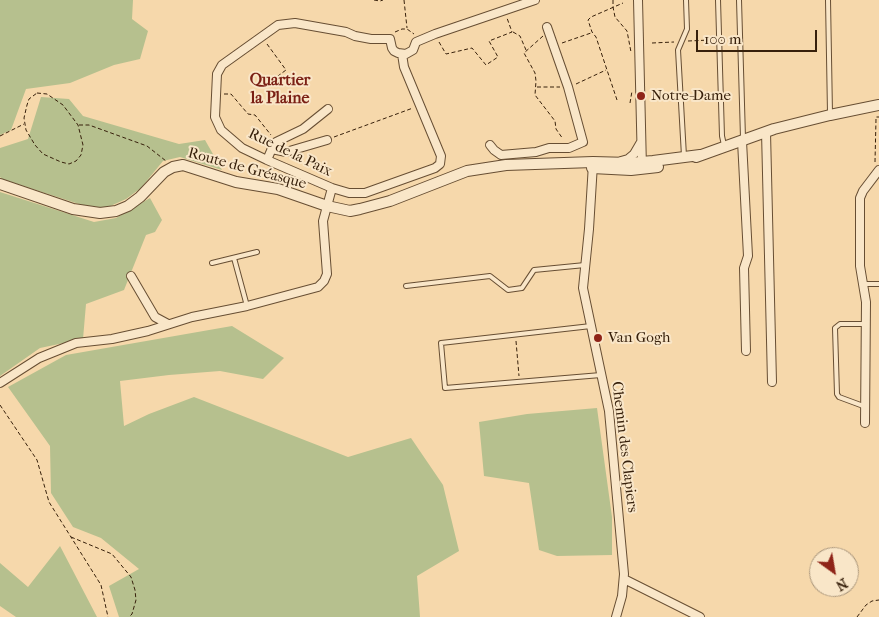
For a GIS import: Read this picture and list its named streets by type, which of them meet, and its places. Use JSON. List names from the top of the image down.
{
  "streets": {
    "street": ["Rue de la Paix", "Route de Gréasque", "Chemin des Clapiers"]
  },
  "crossings": [
    ["Route de Gréasque", "Chemin des Clapiers"]
  ],
  "districts": ["Quartier la Plaine"],
  "places": ["Notre-Dame", "Van Gogh"],
  "scale_bar": "100 m",
  "north": "bottom right"
}
